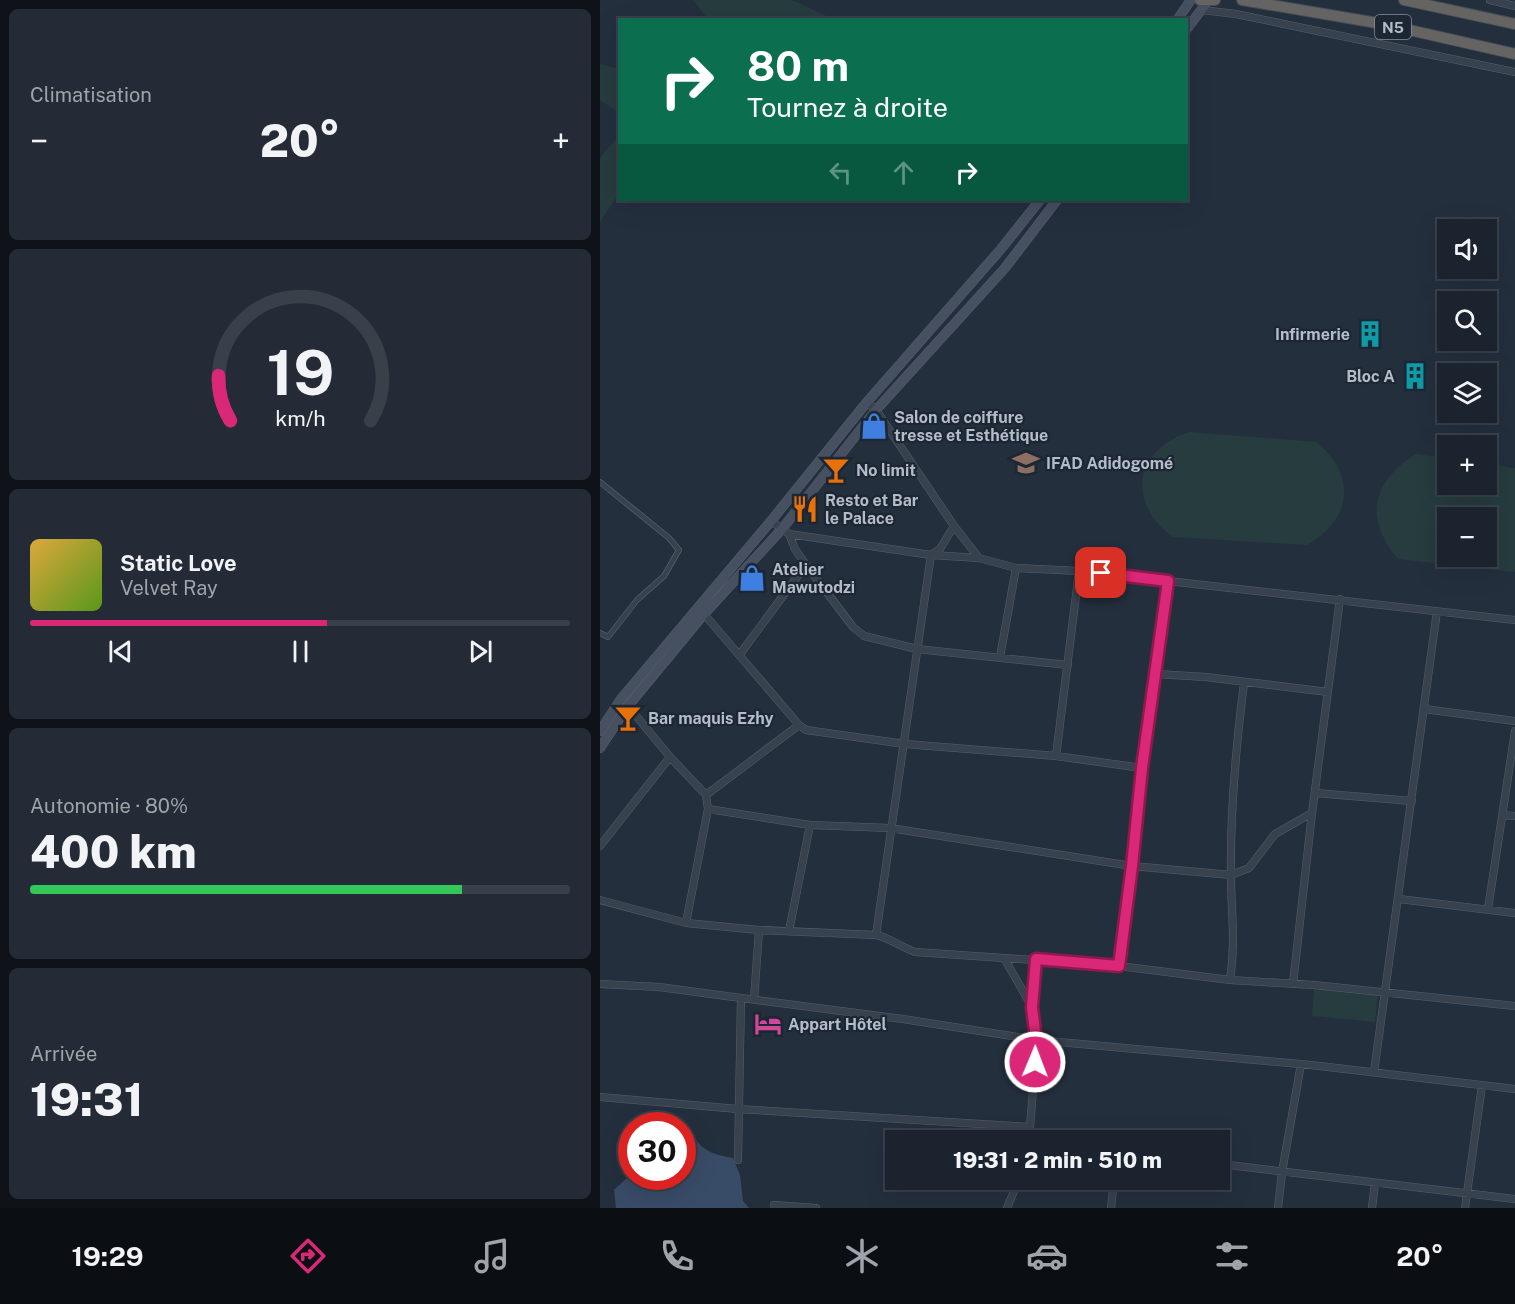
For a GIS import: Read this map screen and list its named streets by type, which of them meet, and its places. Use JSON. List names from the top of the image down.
{
  "streets": {
    "highway": ["N5"]
  },
  "places": {
    "building": ["Infirmerie", "Bloc A"],
    "shop": ["Salon de coiffure tresse et Esthétique", "Atelier Mawutodzi"],
    "school or university": ["IFAD Adidogomé"],
    "bar": ["No limit", "Bar maquis Ezhy"],
    "restaurant": ["Resto et Bar le Palace"],
    "hotel": ["Appart Hôtel"]
  },
  "page": {
    "tile": [
      "Climatisation",
      ["Autonomie · 80%", "400 km"],
      ["Arrivée", "19:31"]
    ],
    "turn": ["80 m", "Tournez à droite"],
    "heat": ["−", "20°", "+"],
    "map_buttons": ["+", "−"],
    "song": ["Static Love", "Velvet Ray"],
    "limit": "30",
    "trip": "19:31 · 2 min · 510 m",
    "tabs": ["19:29", "20°"],
    "gauge": ["19", "km/h"]
  }
}
